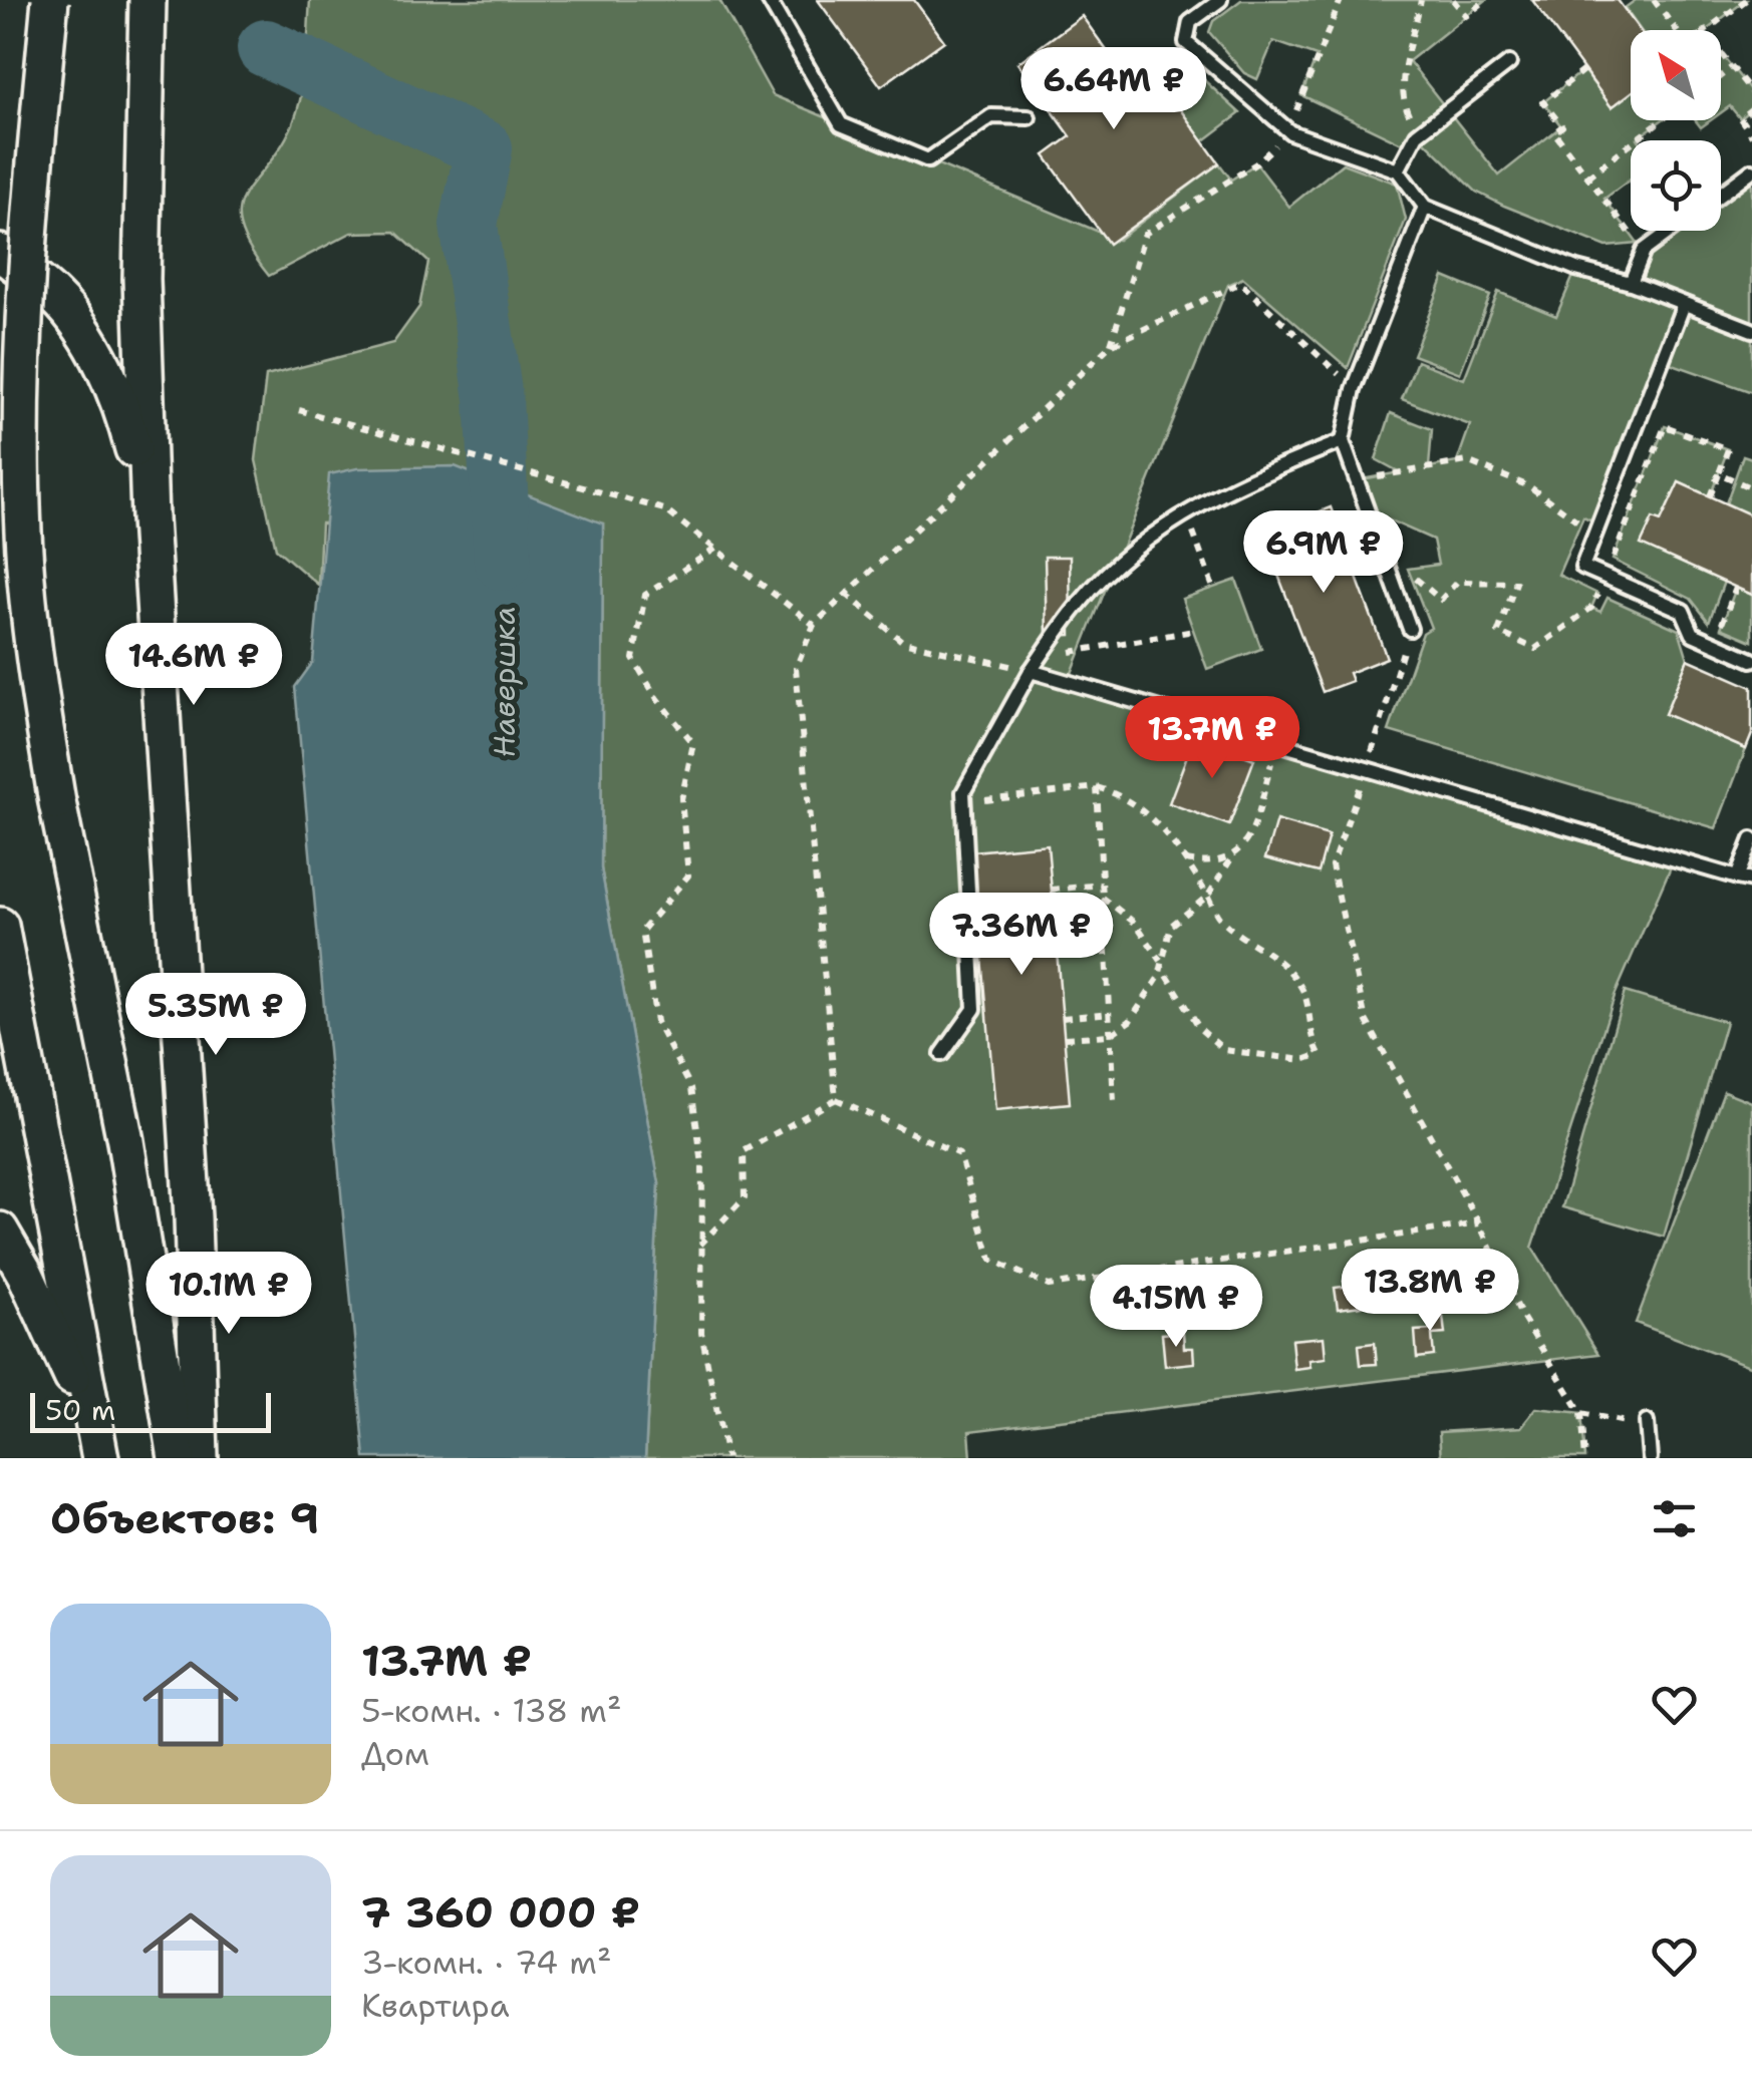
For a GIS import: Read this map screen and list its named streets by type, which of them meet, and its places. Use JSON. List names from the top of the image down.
{
  "water": ["Навершка"],
  "scale_bar": "50 m",
  "north": "top left",
  "page": {
    "price": [
      "6.64M ₽",
      "6.9M ₽",
      "14.6M ₽",
      "13.7M ₽",
      "7.36M ₽",
      "5.35M ₽",
      "13.8M ₽",
      "10.1M ₽",
      "4.15M ₽"
    ],
    "scale": "50 m",
    "heading": "Объектов: 9",
    "list": [
      {
        "name": "13.7M ₽",
        "note": "5-комн. · 138 m² · Дом"
      },
      {
        "name": "7 360 000 ₽",
        "note": "3-комн. · 74 m² · Квартира"
      }
    ]
  }
}
